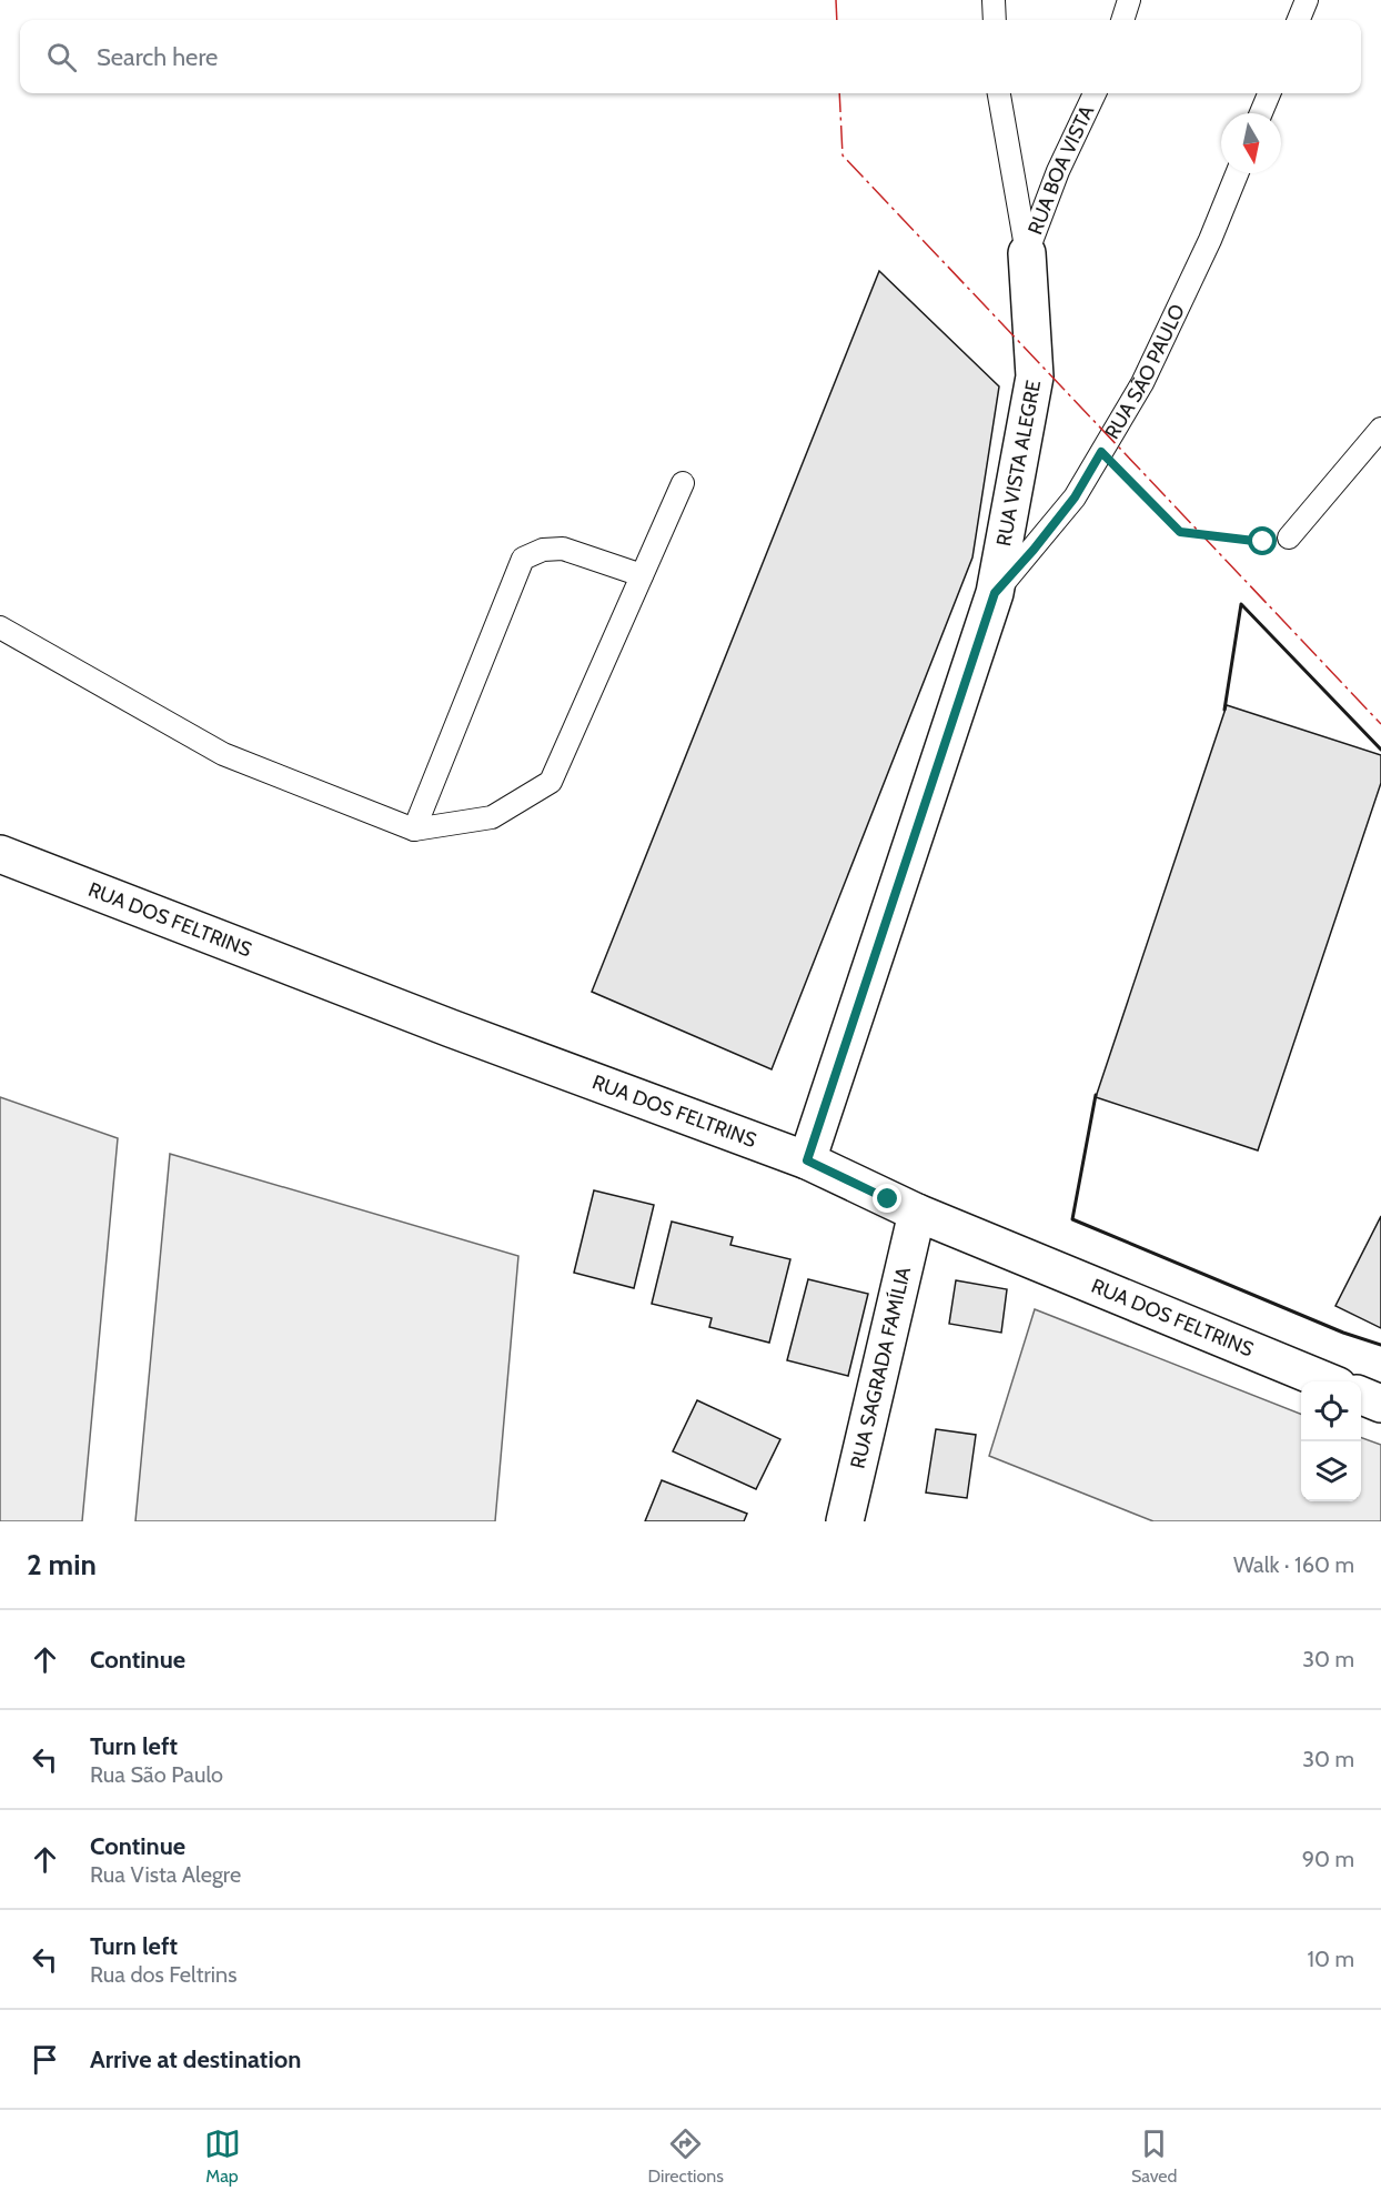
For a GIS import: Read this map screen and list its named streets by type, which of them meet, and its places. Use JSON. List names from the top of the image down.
{
  "streets": {
    "street": ["RUA VISTA ALEGRE", "RUA DOS FELTRINS", "RUA SAGRADA FAMÍLIA"],
    "lane": ["RUA BOA VISTA", "RUA SÃO PAULO"]
  },
  "crossings": [
    ["RUA BOA VISTA", "RUA VISTA ALEGRE"],
    ["RUA SÃO PAULO", "RUA VISTA ALEGRE"],
    ["RUA VISTA ALEGRE", "RUA DOS FELTRINS"],
    ["RUA DOS FELTRINS", "RUA SAGRADA FAMÍLIA"]
  ],
  "north": "bottom",
  "page": {
    "search": "Search here",
    "heading": ["2 min", "Walk · 160 m"],
    "list": [
      ["Continue", "30 m"],
      ["Turn left", "Rua São Paulo", "30 m"],
      ["Continue", "Rua Vista Alegre", "90 m"],
      ["Turn left", "Rua dos Feltrins", "10 m"],
      "Arrive at destination"
    ],
    "nav": ["Map", "Directions", "Saved"]
  }
}
